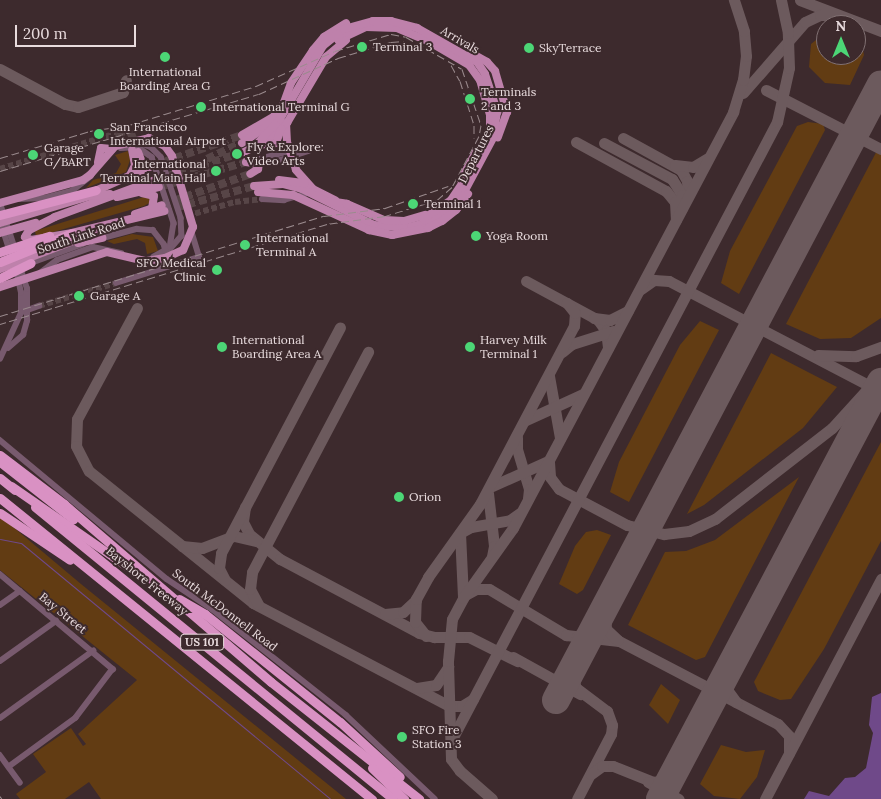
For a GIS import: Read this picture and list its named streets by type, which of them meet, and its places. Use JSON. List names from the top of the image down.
{
  "streets": {
    "highway": ["Bayshore Freeway", "US 101"],
    "main road": ["Arrivals", "Departures"],
    "street": ["South Link Road", "South McDonnell Road", "Bay Street"]
  },
  "crossings": [
    ["Arrivals", "Departures"]
  ],
  "places": [
    "Terminal 3",
    "SkyTerrace",
    "International Boarding Area G",
    "Terminals 2 and 3",
    "International Terminal G",
    "San Francisco International Airport",
    "Fly & Explore: Video Arts",
    "Garage G/BART",
    "International Terminal Main Hall",
    "Terminal 1",
    "Yoga Room",
    "International Terminal A",
    "SFO Medical Clinic",
    "Garage A",
    "International Boarding Area A",
    "Harvey Milk Terminal 1",
    "Orion",
    "SFO Fire Station 3"
  ],
  "scale_bar": "200 m",
  "north": "top"
}
